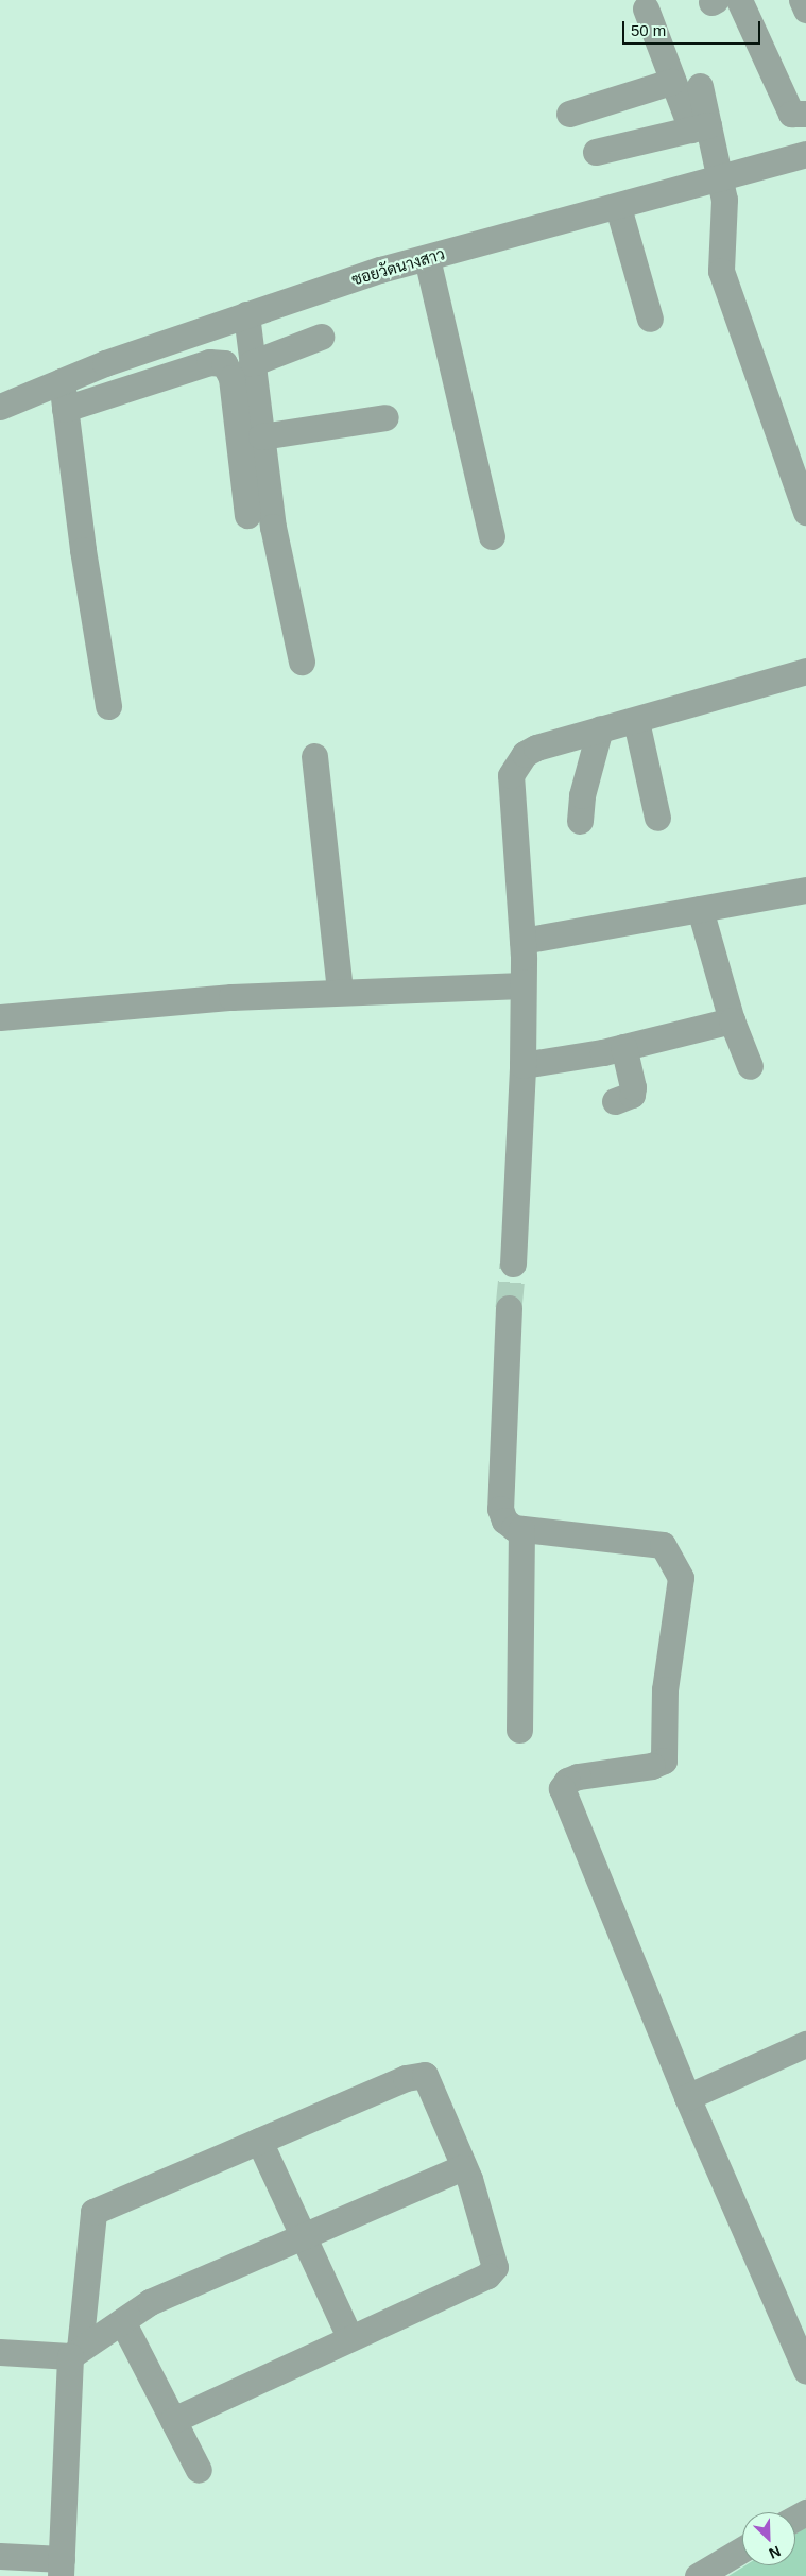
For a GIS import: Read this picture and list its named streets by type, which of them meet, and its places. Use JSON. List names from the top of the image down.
{
  "streets": {
    "street": ["ซอยวัดนางสาว"]
  },
  "scale_bar": "50 m",
  "north": "bottom right"
}
